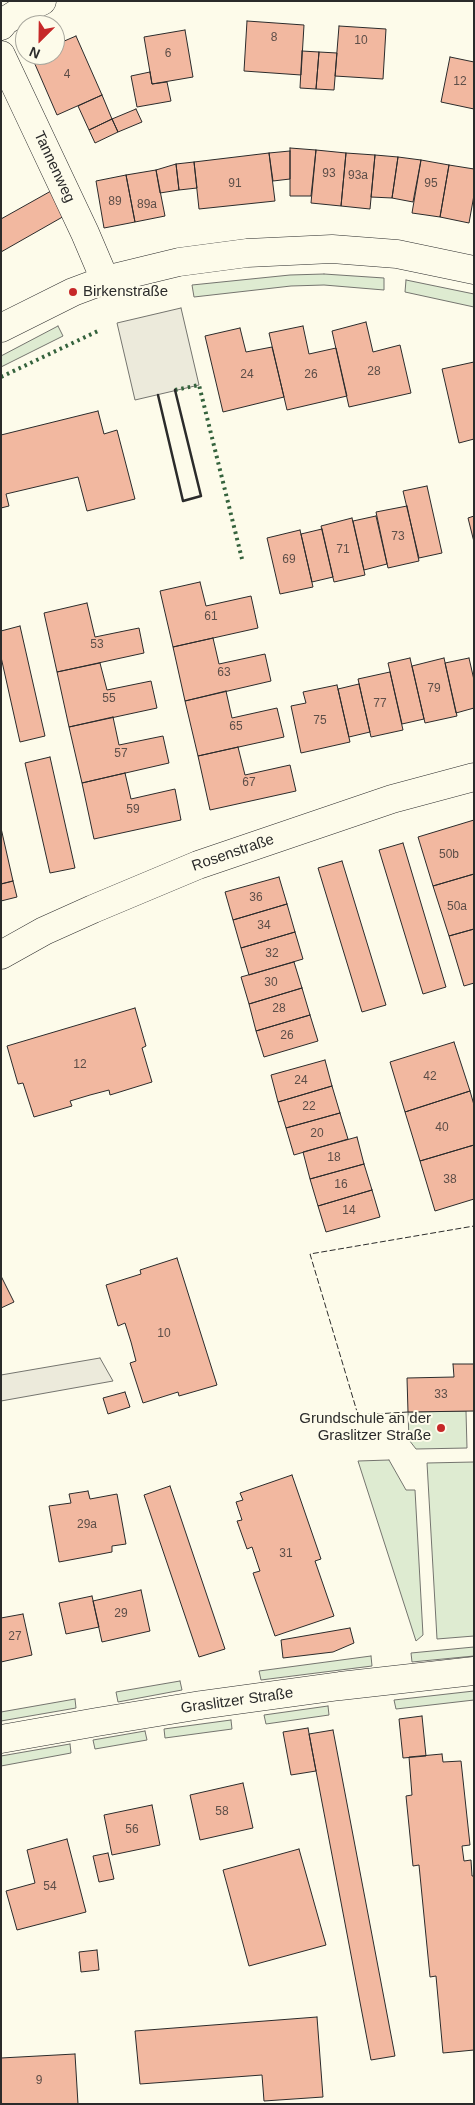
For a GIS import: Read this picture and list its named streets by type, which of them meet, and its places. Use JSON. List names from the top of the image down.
{
  "streets": {
    "street": ["Tannenweg", "Rosenstraße", "Graslitzer Straße"]
  },
  "places": ["Birkenstraße", "Grundschule an der Graslitzer Straße"],
  "house_numbers": [
    "8",
    "10",
    "6",
    "4",
    "12",
    "93",
    "93a",
    "91",
    "95",
    "89",
    "89a",
    "28",
    "24",
    "26",
    "73",
    "71",
    "69",
    "61",
    "53",
    "63",
    "79",
    "55",
    "77",
    "75",
    "65",
    "57",
    "67",
    "59",
    "50b",
    "36",
    "50a",
    "34",
    "32",
    "30",
    "28",
    "26",
    "12",
    "42",
    "24",
    "22",
    "40",
    "20",
    "18",
    "38",
    "16",
    "14",
    "10",
    "33",
    "29a",
    "31",
    "29",
    "27",
    "58",
    "56",
    "54",
    "9"
  ],
  "north": "bottom left"
}
